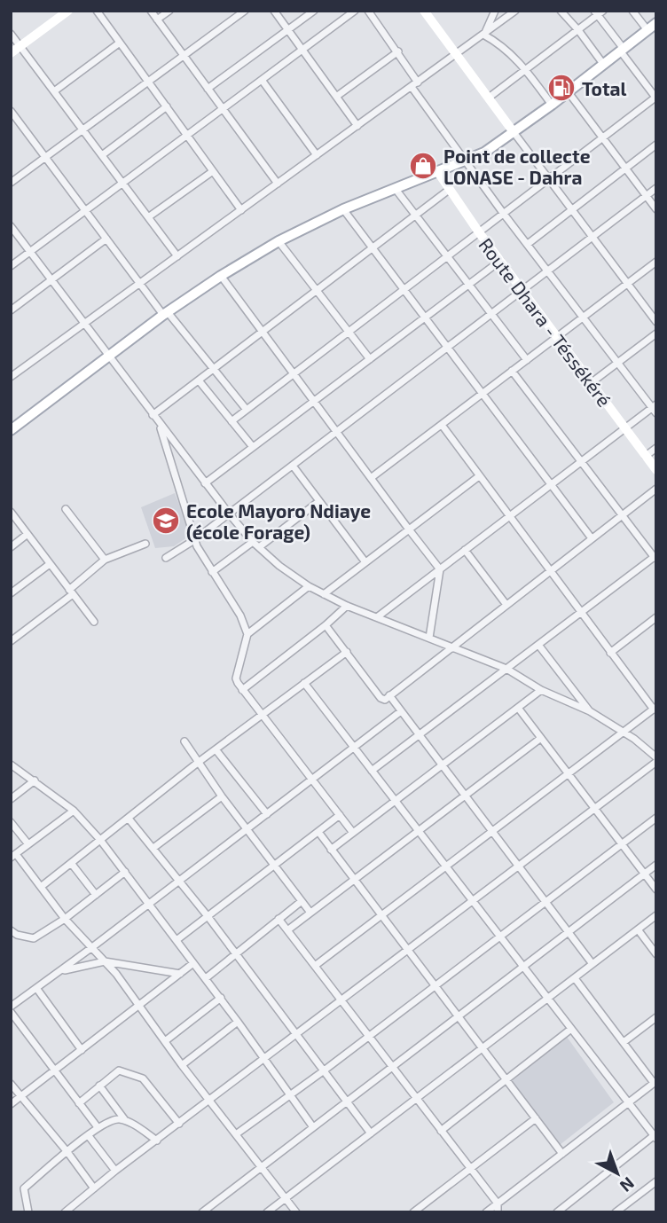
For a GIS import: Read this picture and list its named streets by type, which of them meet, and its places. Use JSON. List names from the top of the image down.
{
  "streets": {
    "street": ["Route Dhara - Téssékéré"]
  },
  "places": {
    "fuel station": ["Total"],
    "shop": ["Point de collecte LONASE - Dahra"],
    "school or university": ["Ecole Mayoro Ndiaye (école Forage)"]
  },
  "north": "bottom right"
}
